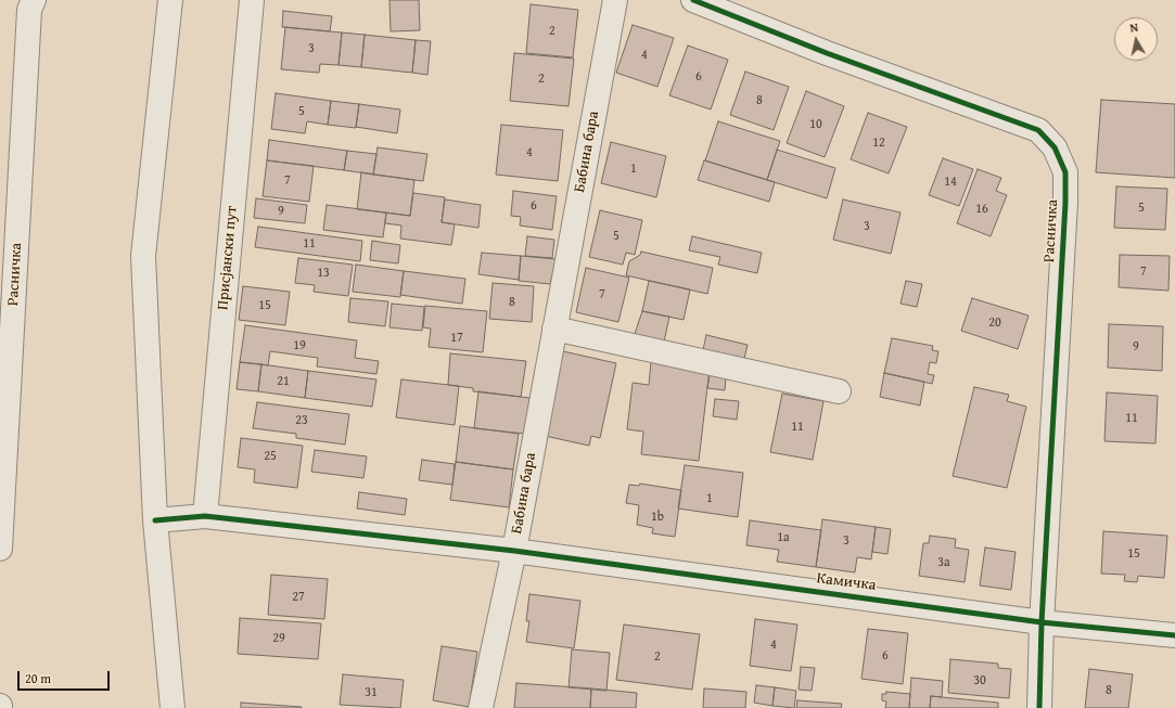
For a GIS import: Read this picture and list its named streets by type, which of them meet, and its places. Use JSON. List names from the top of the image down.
{
  "streets": {
    "street": [
      "Бабина бара",
      "Расничка",
      "Присјански пут",
      "Камичка"
    ]
  },
  "crossings": [
    ["Бабина бара", "Камичка"],
    ["Расничка", "Камичка"],
    ["Присјански пут", "Камичка"]
  ],
  "house_numbers": [
    "2",
    "3",
    "4",
    "6",
    "2",
    "8",
    "5",
    "10",
    "12",
    "4",
    "1",
    "7",
    "14",
    "6",
    "5",
    "16",
    "9",
    "3",
    "5",
    "11",
    "7",
    "13",
    "7",
    "8",
    "15",
    "20",
    "17",
    "19",
    "9",
    "21",
    "11",
    "23",
    "11",
    "25",
    "1",
    "1b",
    "1a",
    "3",
    "15",
    "3a",
    "27",
    "29",
    "4",
    "6",
    "2",
    "30",
    "8",
    "31"
  ],
  "scale_bar": "20 m",
  "north": "top"
}
